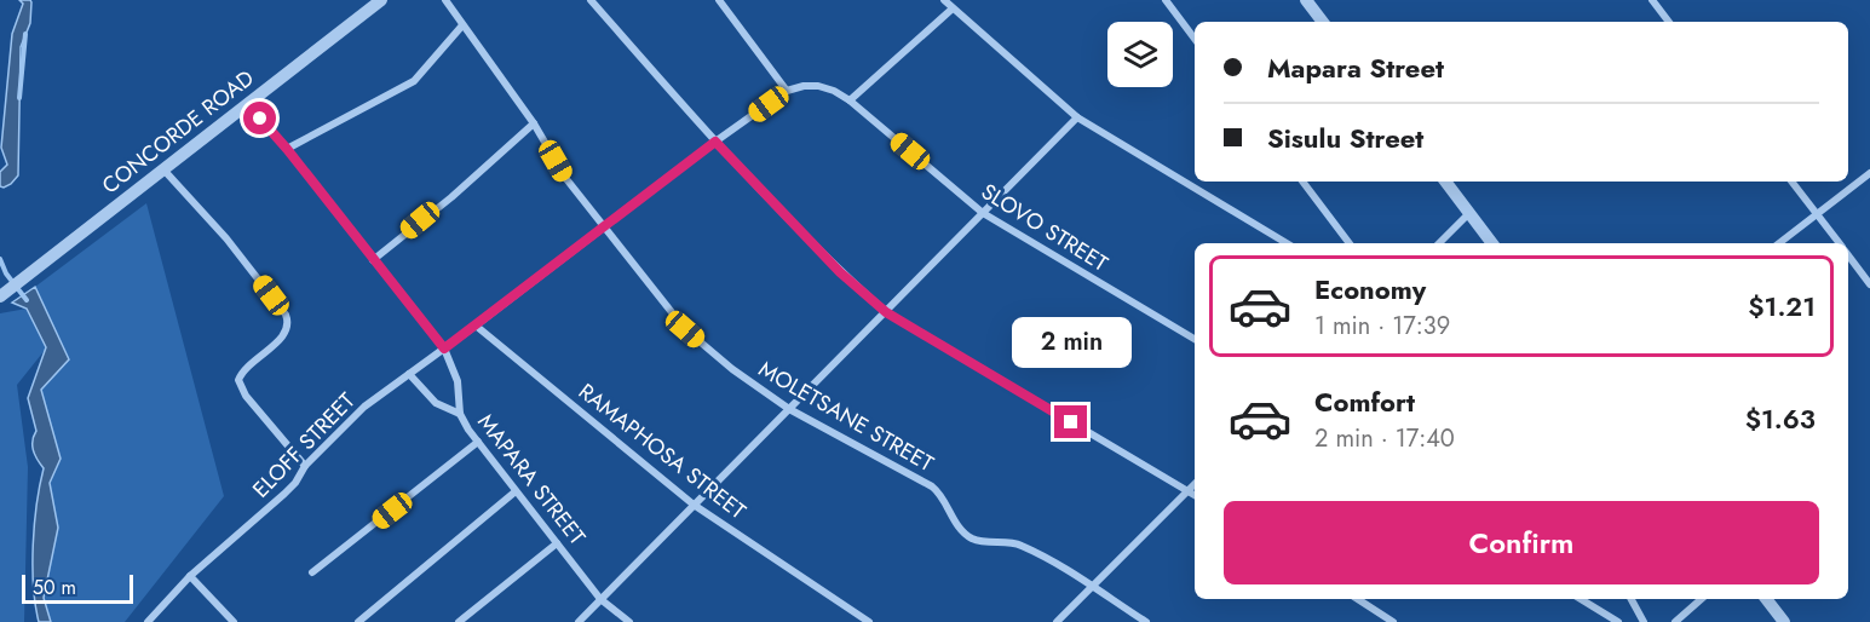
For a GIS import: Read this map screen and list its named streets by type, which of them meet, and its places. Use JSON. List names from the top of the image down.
{
  "streets": {
    "street": [
      "CONCORDE ROAD",
      "SLOVO STREET",
      "MOLETSANE STREET",
      "ELOFF STREET",
      "RAMAPHOSA STREET",
      "MAPARA STREET"
    ]
  },
  "crossings": [
    ["CONCORDE ROAD", "MAPARA STREET"],
    ["SLOVO STREET", "ELOFF STREET"],
    ["MOLETSANE STREET", "ELOFF STREET"],
    ["ELOFF STREET", "RAMAPHOSA STREET"],
    ["ELOFF STREET", "MAPARA STREET"]
  ],
  "scale_bar": "50 m",
  "page": {
    "banner": ["Mapara Street", "Sisulu Street"],
    "list": [
      {
        "name": "Economy",
        "note": "1 min · 17:39",
        "value": "$1.21"
      },
      {
        "name": "Comfort",
        "note": "2 min · 17:40",
        "value": "$1.63"
      }
    ],
    "bubble": "2 min",
    "buttons": "Confirm",
    "scale": "50 m"
  }
}
